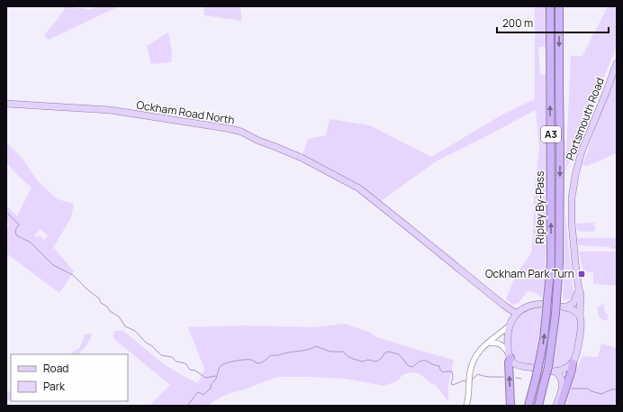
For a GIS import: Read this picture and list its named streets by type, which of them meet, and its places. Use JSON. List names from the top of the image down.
{
  "streets": {
    "highway": ["A3", "Ripley By-Pass"],
    "main road": ["Ockham Road North", "Portsmouth Road"]
  },
  "places": {
    "transit": ["Ockham Park Turn"]
  },
  "legend": ["Road", "Park"],
  "scale_bar": "200 m"
}
